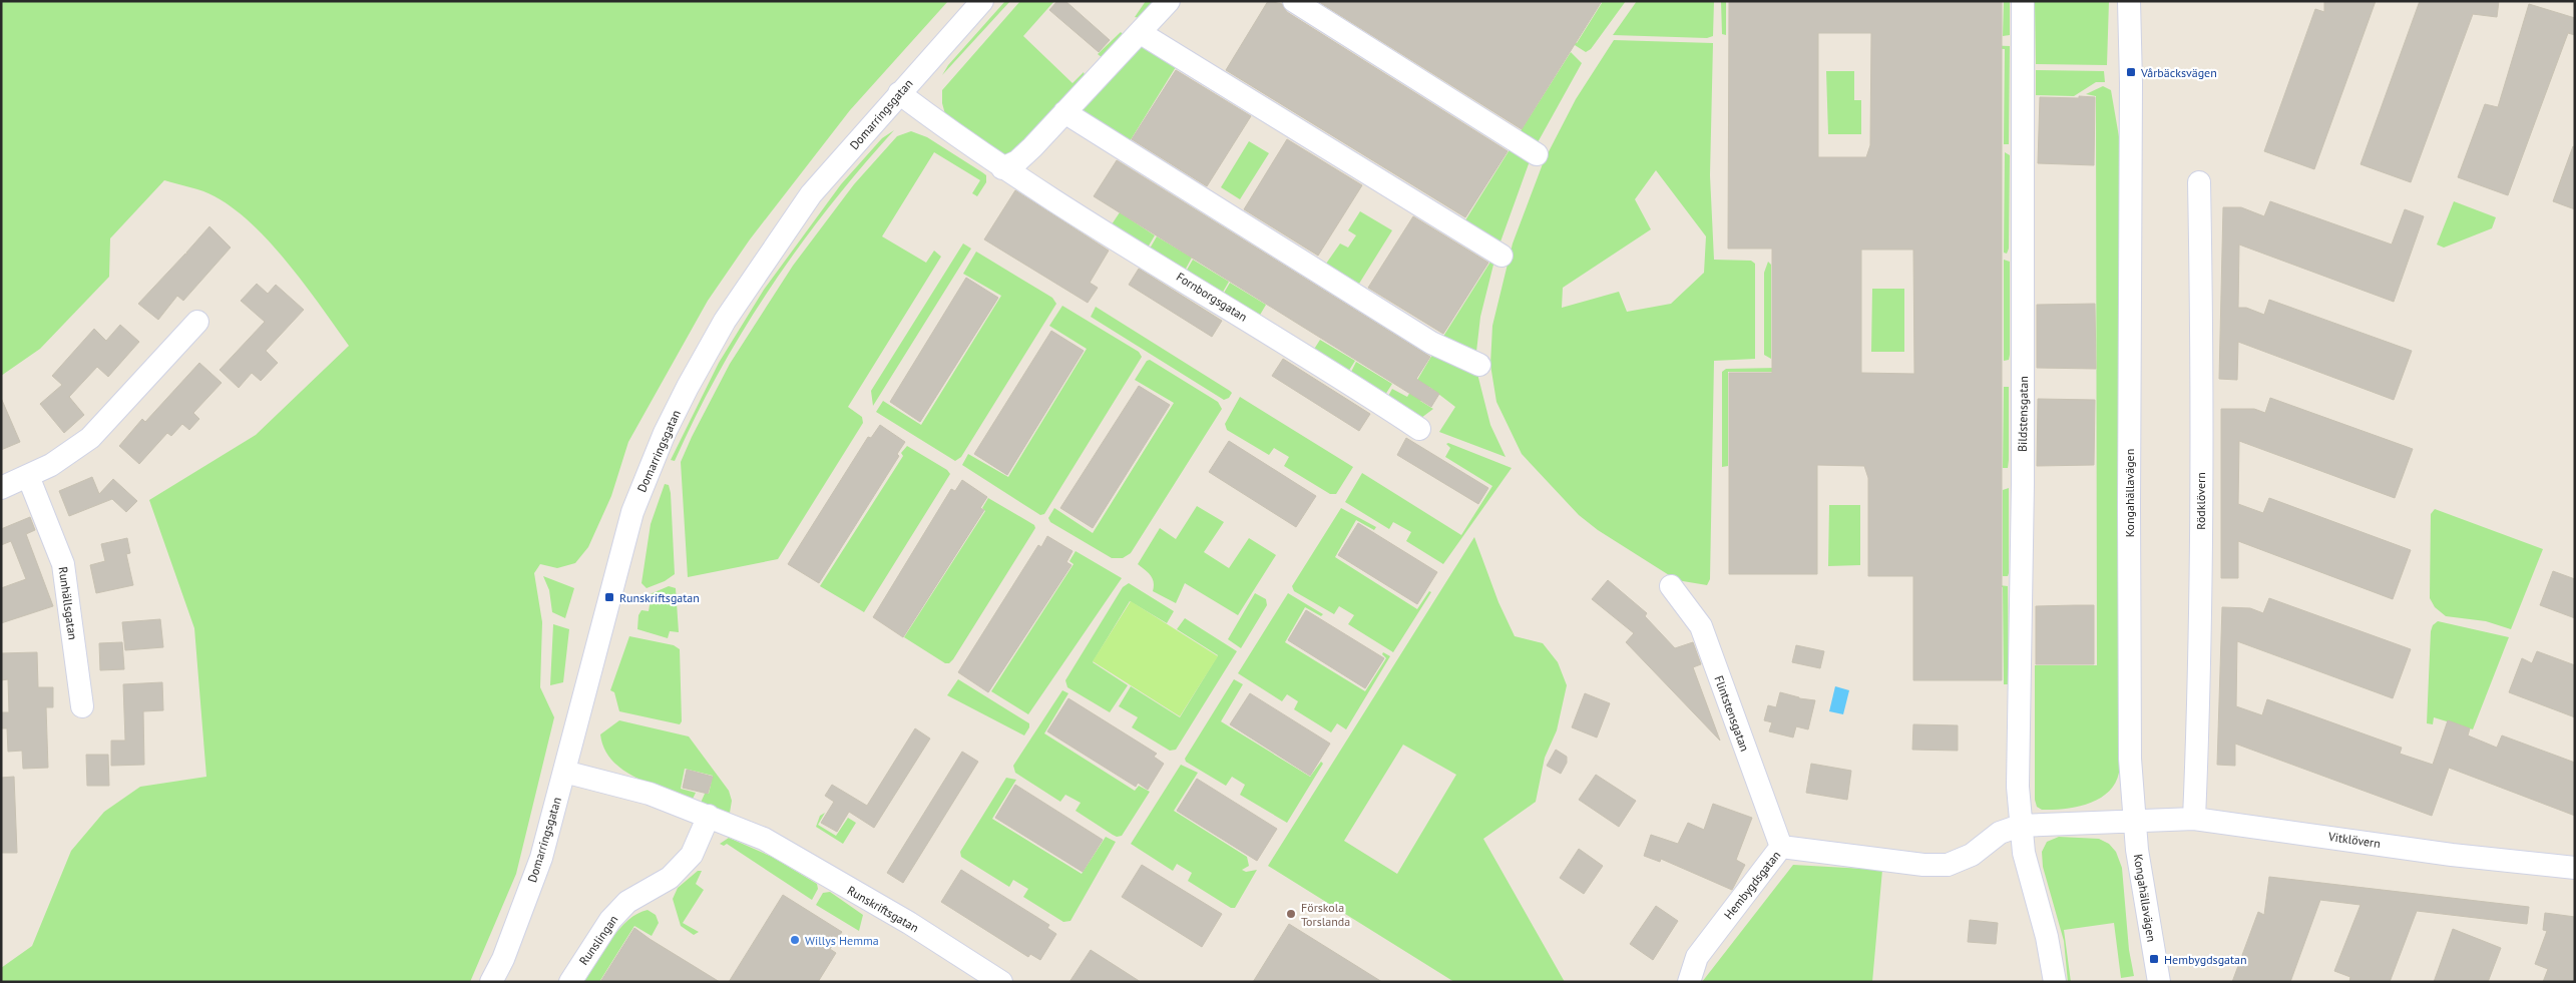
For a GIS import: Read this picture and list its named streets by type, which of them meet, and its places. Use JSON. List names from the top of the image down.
{
  "streets": {
    "street": [
      "Domarringsgatan",
      "Fornborgsgatan",
      "Bildstensgatan",
      "Kongahällavägen",
      "Rödklövern",
      "Runhällsgatan",
      "Flintstensgatan",
      "Vitklövern",
      "Hembygdsgatan",
      "Runskriftsgatan",
      "Runslingan"
    ]
  },
  "crossings": [
    ["Domarringsgatan", "Fornborgsgatan"],
    ["Domarringsgatan", "Runskriftsgatan"],
    ["Bildstensgatan", "Hembygdsgatan"],
    ["Kongahällavägen", "Vitklövern"],
    ["Kongahällavägen", "Hembygdsgatan"],
    ["Rödklövern", "Vitklövern"],
    ["Flintstensgatan", "Hembygdsgatan"],
    ["Vitklövern", "Hembygdsgatan"],
    ["Runskriftsgatan", "Runslingan"]
  ],
  "places": {
    "transit": ["Vårbäcksvägen", "Runskriftsgatan", "Hembygdsgatan"],
    "other": ["Förskola Torslanda", "Willys Hemma"]
  }
}
